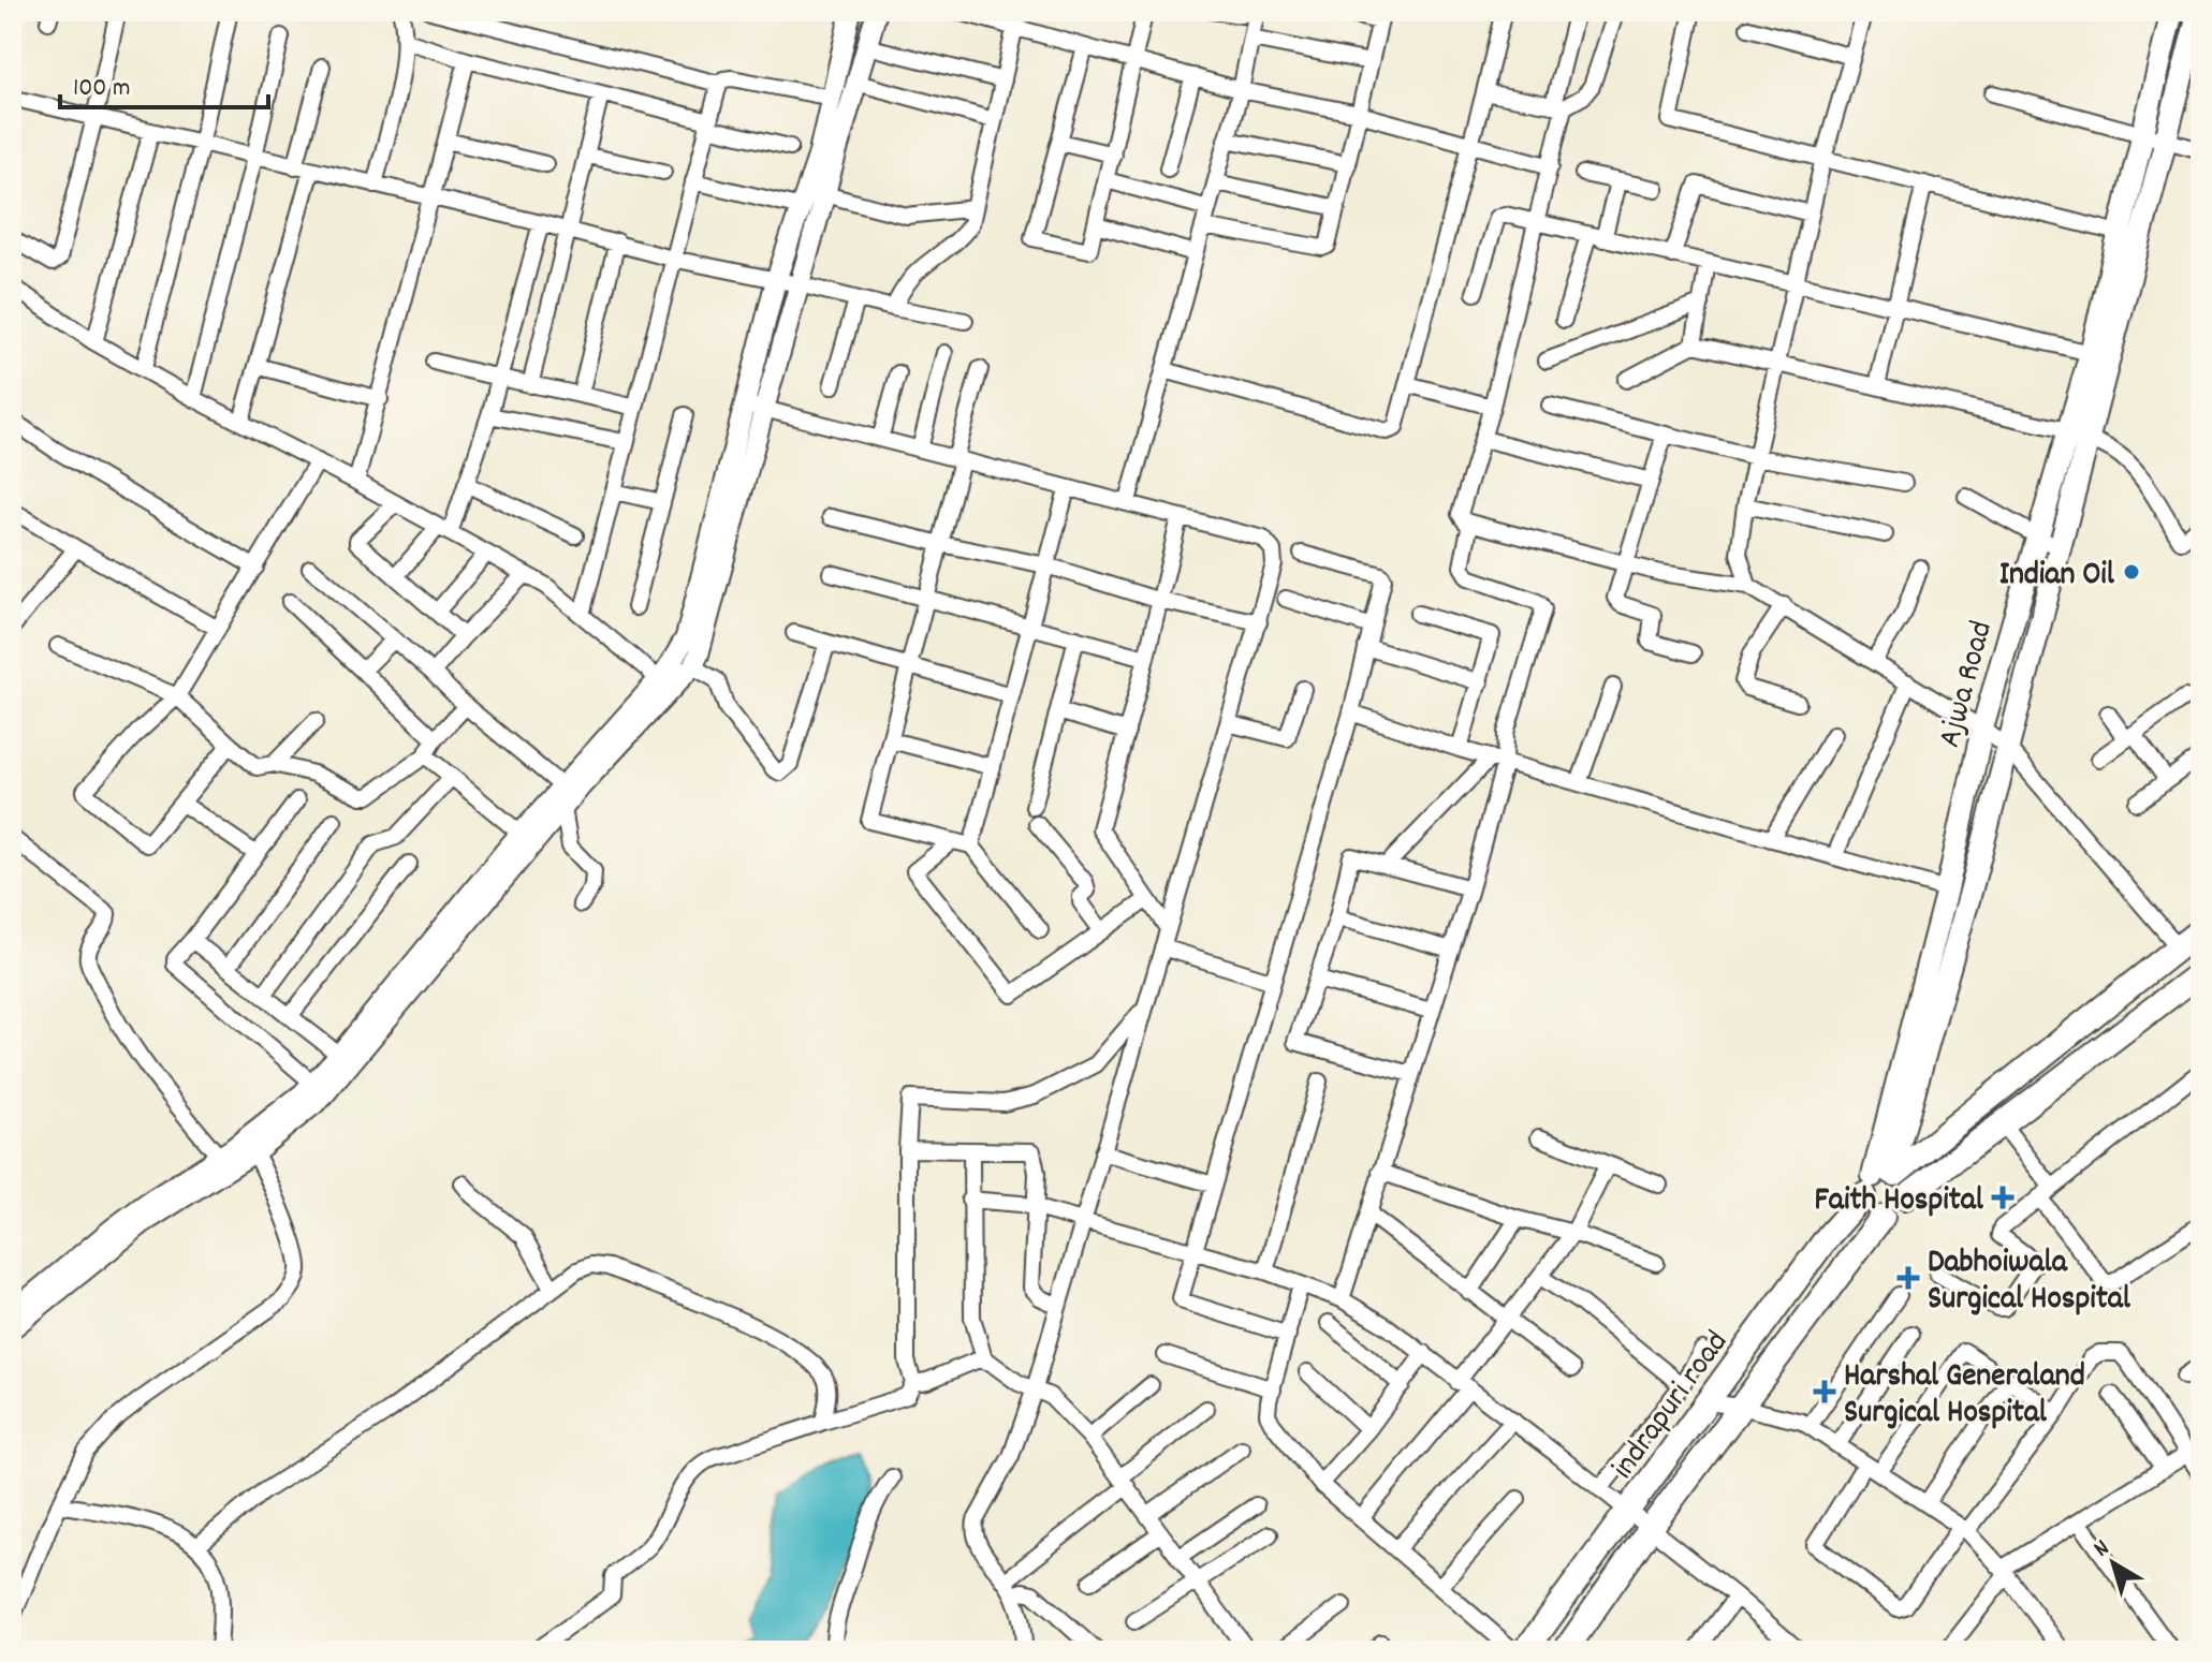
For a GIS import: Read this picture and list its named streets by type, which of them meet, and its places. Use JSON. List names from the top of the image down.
{
  "streets": {
    "main road": ["Ajwa Road", "indrapuri road"]
  },
  "crossings": [
    ["Ajwa Road", "indrapuri road"]
  ],
  "places": {
    "other": ["Indian Oil"],
    "health": ["Faith Hospital", "Dabhoiwala Surgical Hospital", "Harshal Generaland Surgical Hospital"]
  },
  "scale_bar": "100 m",
  "north": "top left"
}
